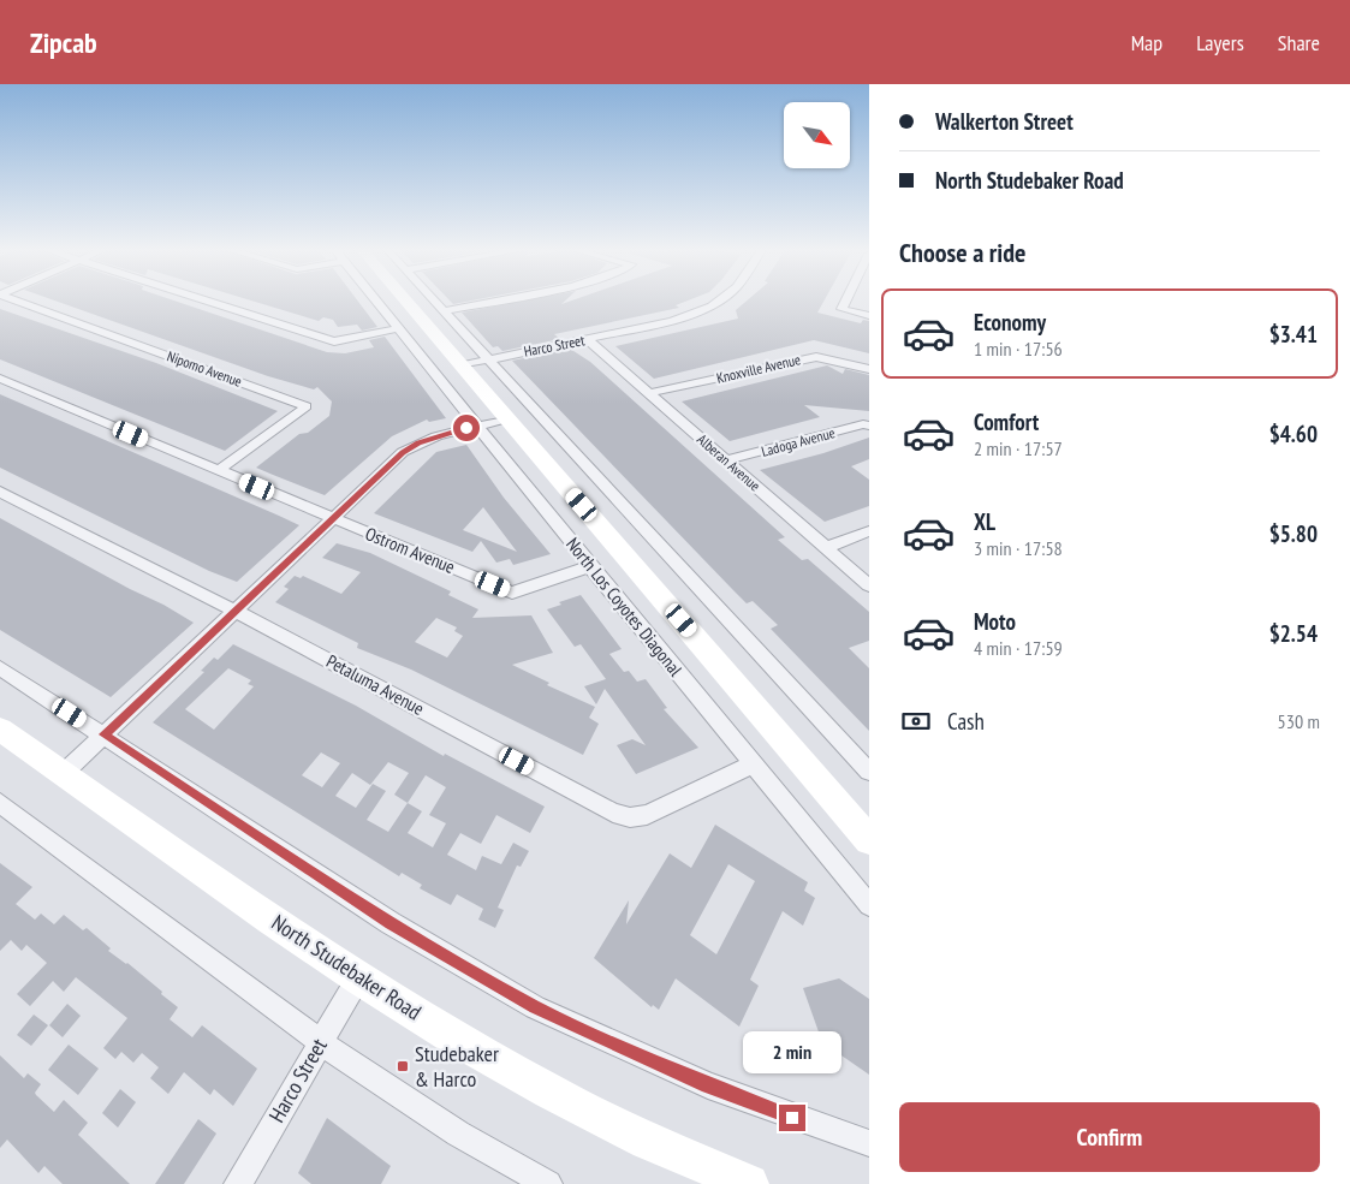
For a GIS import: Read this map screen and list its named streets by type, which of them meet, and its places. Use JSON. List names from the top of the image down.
{
  "streets": {
    "main road": ["North Los Coyotes Diagonal", "North Studebaker Road"],
    "street": [
      "Harco Street",
      "Nipomo Avenue",
      "Knoxville Avenue",
      "Ladoga Avenue",
      "Alberan Avenue",
      "Ostrom Avenue",
      "Petaluma Avenue"
    ]
  },
  "crossings": [
    ["Harco Street", "Alberan Avenue"],
    ["Harco Street", "North Los Coyotes Diagonal"],
    ["Harco Street", "North Studebaker Road"],
    ["Nipomo Avenue", "Ostrom Avenue"],
    ["Knoxville Avenue", "Alberan Avenue"],
    ["Ladoga Avenue", "Alberan Avenue"],
    ["Ostrom Avenue", "North Los Coyotes Diagonal"],
    ["North Los Coyotes Diagonal", "Petaluma Avenue"]
  ],
  "places": {
    "transit": ["Studebaker & Harco"]
  },
  "north": "bottom right",
  "page": {
    "header": "Zipcab",
    "nav": ["Map", "Layers", "Share"],
    "banner": ["Walkerton Street", "North Studebaker Road"],
    "heading": "Choose a ride",
    "list": [
      {
        "name": "Economy",
        "note": "1 min · 17:56",
        "value": "$3.41"
      },
      {
        "name": "Comfort",
        "note": "2 min · 17:57",
        "value": "$4.60"
      },
      {
        "name": "XL",
        "note": "3 min · 17:58",
        "value": "$5.80"
      },
      {
        "name": "Moto",
        "note": "4 min · 17:59",
        "value": "$2.54"
      }
    ],
    "pay": ["Cash", "530 m"],
    "bubble": "2 min",
    "buttons": "Confirm"
  }
}
